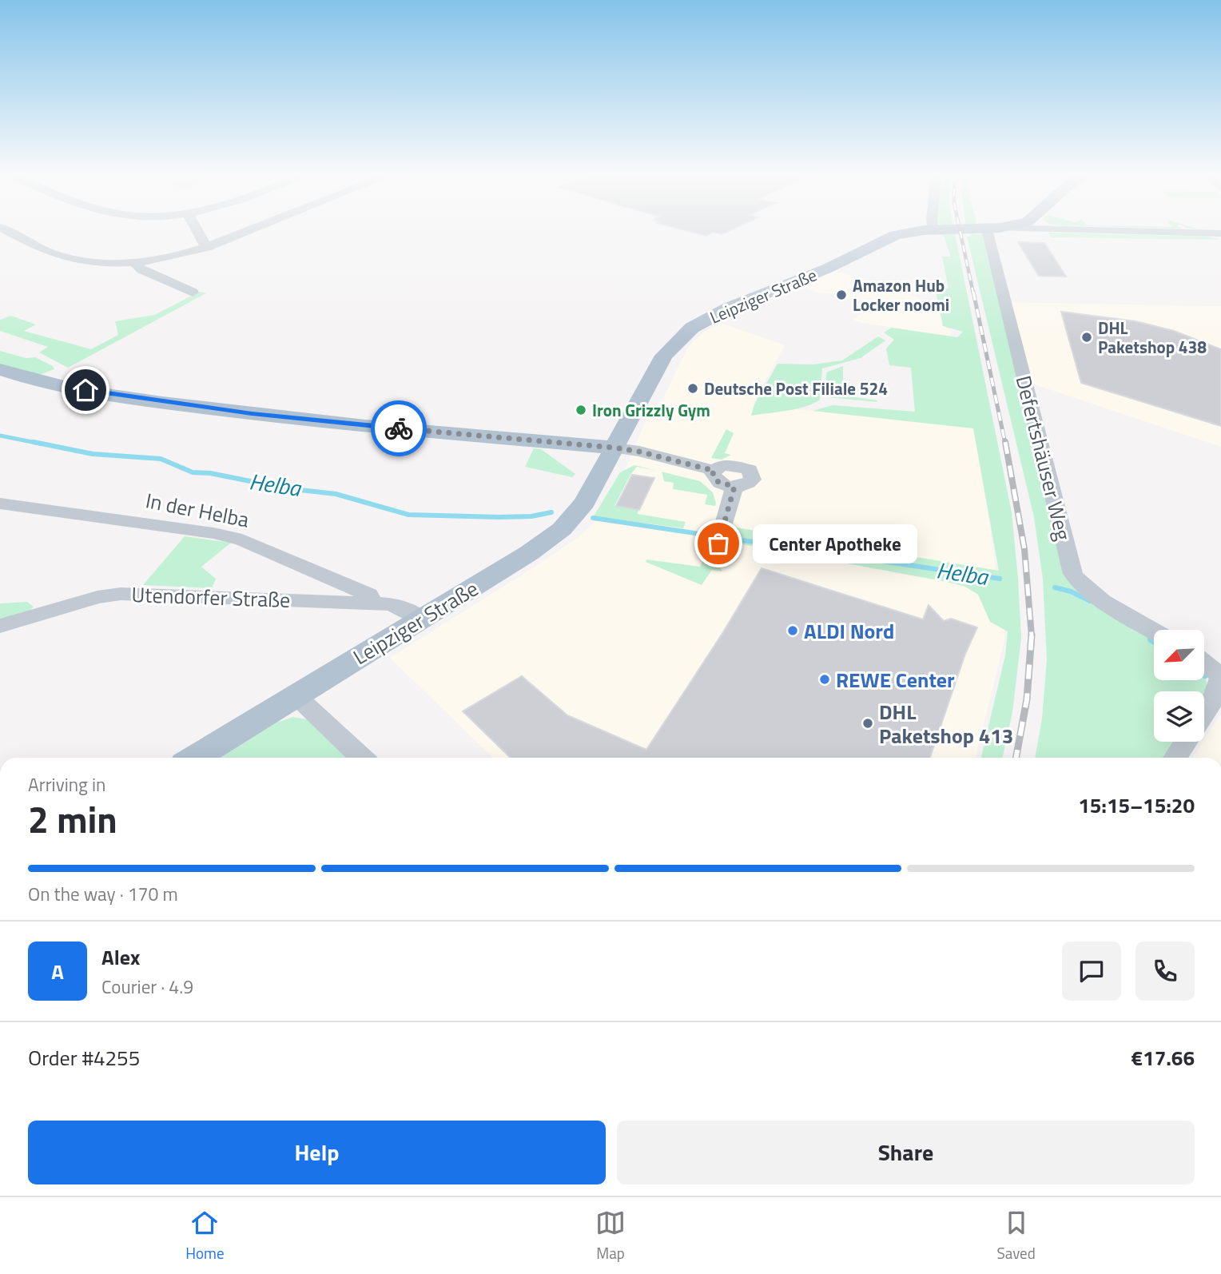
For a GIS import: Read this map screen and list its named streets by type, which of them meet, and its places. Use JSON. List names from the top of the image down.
{
  "streets": {
    "main road": ["Leipziger Straße"],
    "street": ["Defertshäuser Weg", "In der Helba", "Utendorfer Straße"]
  },
  "crossings": [
    ["Leipziger Straße", "Utendorfer Straße"],
    ["In der Helba", "Utendorfer Straße"]
  ],
  "water": ["Helba"],
  "places": [
    "Amazon Hub Locker noomi",
    "DHL Paketshop 438",
    "Deutsche Post Filiale 524",
    "Iron Grizzly Gym",
    "Center Apotheke",
    "ALDI Nord",
    "REWE Center",
    "DHL Paketshop 413"
  ],
  "north": "bottom left",
  "page": {
    "bubble": "Center Apotheke",
    "heading": ["2 min", "Arriving in", "15:15–15:20"],
    "panel": [
      "Alex",
      "Courier · 4.9",
      "Order #4255",
      "€17.66"
    ],
    "bar": "On the way · 170 m",
    "round": "A",
    "buttons": ["Help", "Share"],
    "tabs": ["Home", "Map", "Saved"]
  }
}
